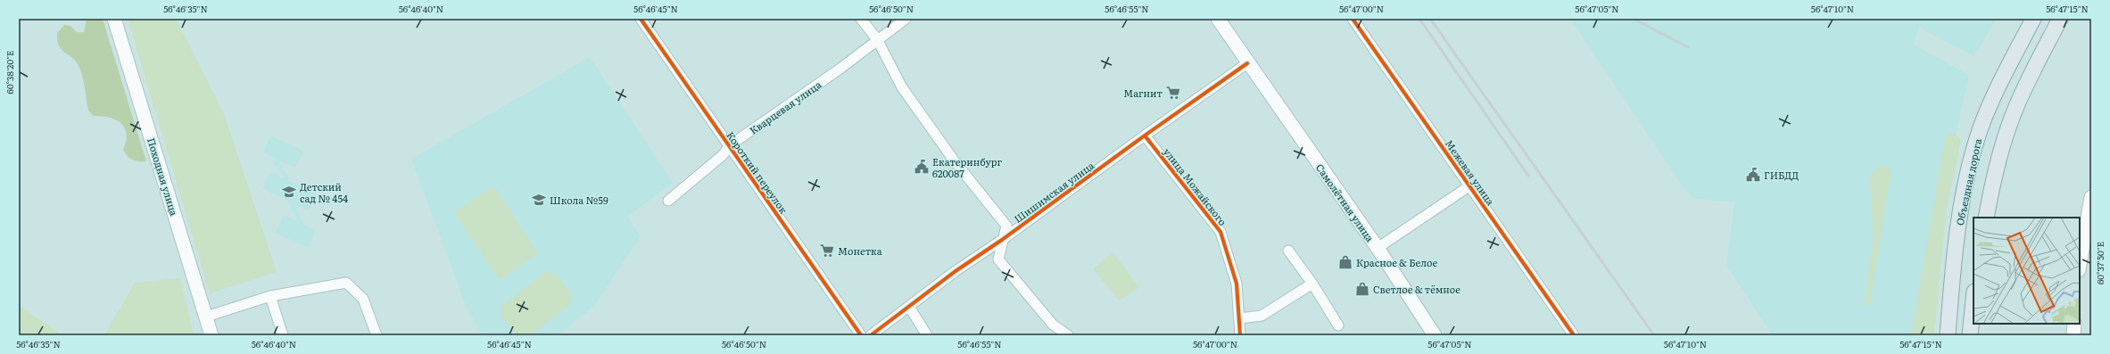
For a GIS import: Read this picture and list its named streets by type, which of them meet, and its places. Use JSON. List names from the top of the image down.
{
  "streets": {
    "main road": ["Походная улица", "Объездная дорога", "Самолётная улица"],
    "street": [
      "Кварцевая улица",
      "Короткий переулок",
      "Межевая улица",
      "улица Можайского",
      "Шишимская улица"
    ]
  },
  "crossings": [
    ["Кварцевая улица", "Короткий переулок"],
    ["улица Можайского", "Шишимская улица"],
    ["Шишимская улица", "Самолётная улица"]
  ],
  "places": {
    "supermarket": ["Магнит", "Монетка"],
    "public building": ["Екатеринбург 620087", "ГИБДД"],
    "school or university": ["Детский сад № 454", "Школа №59"],
    "shop": ["Красное & Белое", "Светлое & тёмное"]
  },
  "coordinates": [
    "56°46'35\"N",
    "56°46'40\"N",
    "56°46'45\"N",
    "56°46'50\"N",
    "56°46'55\"N",
    "56°47'00\"N",
    "56°47'05\"N",
    "56°47'10\"N",
    "56°47'15\"N",
    "60°38'20\"E",
    "60°37'50\"E"
  ]
}
